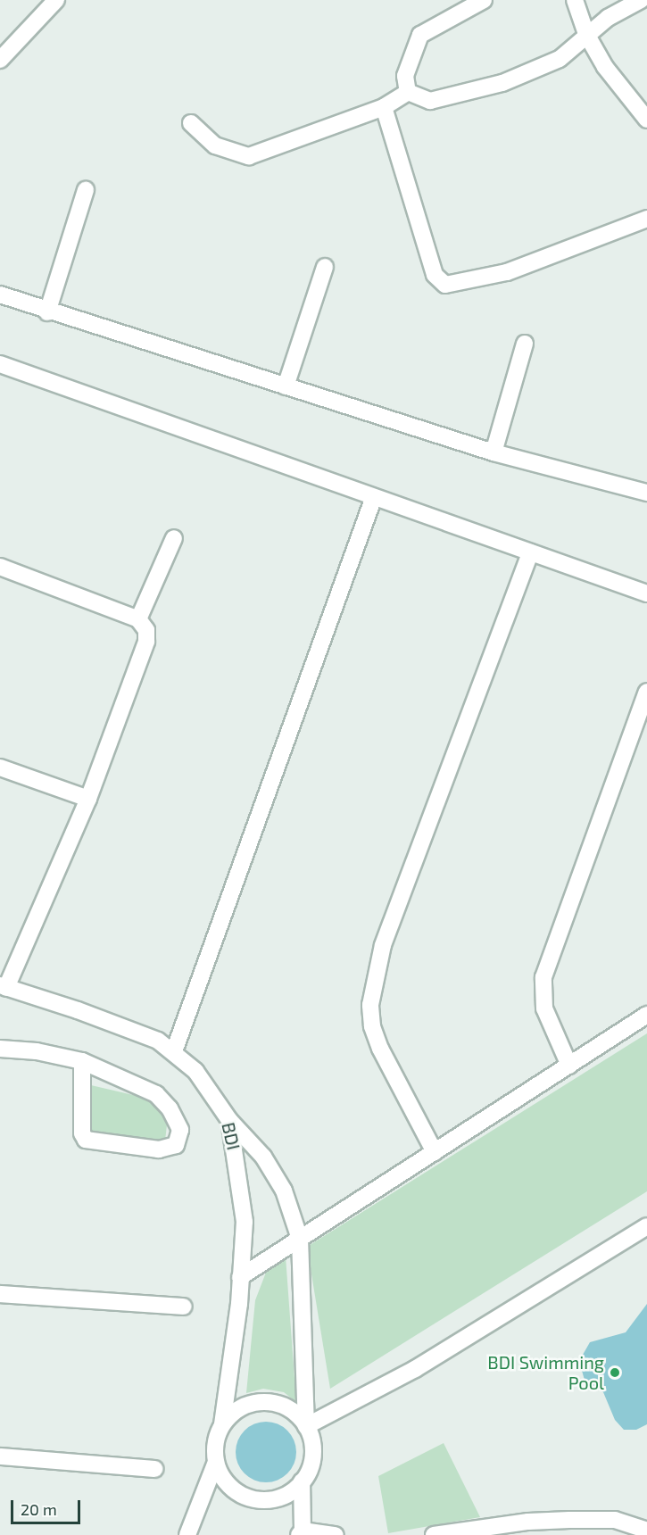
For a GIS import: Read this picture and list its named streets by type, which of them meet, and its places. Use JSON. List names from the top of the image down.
{
  "streets": {
    "street": ["BDI"]
  },
  "places": ["BDI Swimming Pool"],
  "scale_bar": "20 m"
}
